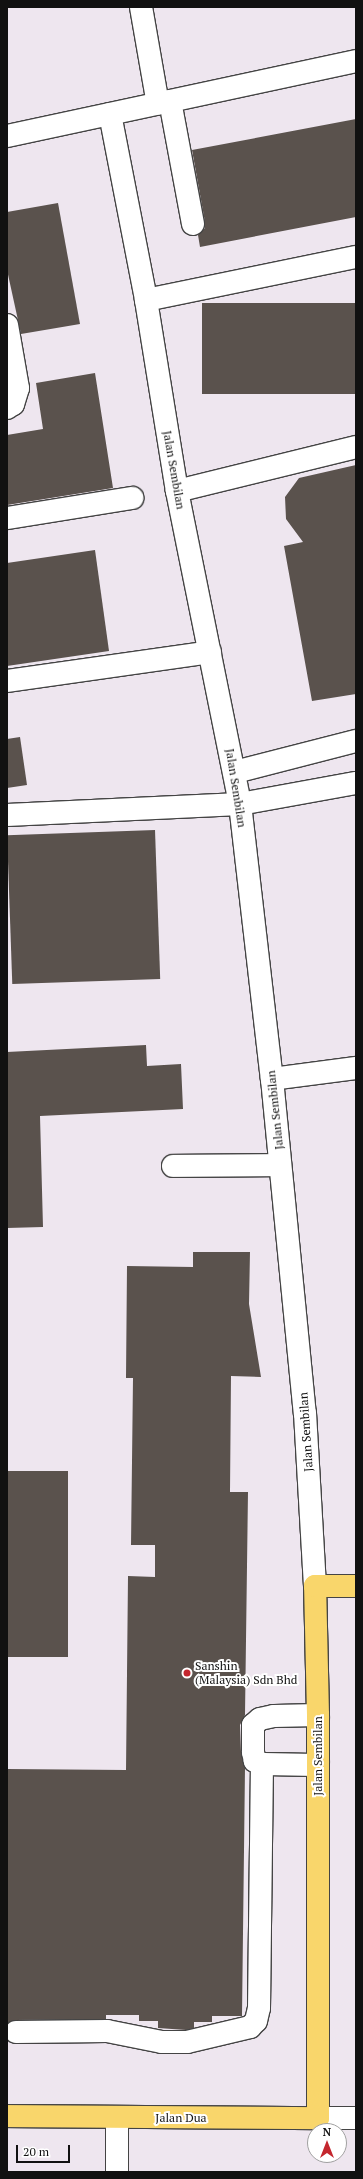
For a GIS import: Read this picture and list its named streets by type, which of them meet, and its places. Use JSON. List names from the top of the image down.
{
  "streets": {
    "main road": ["Jalan Sembilan", "Jalan Dua"]
  },
  "crossings": [
    ["Jalan Sembilan", "Jalan Dua"]
  ],
  "places": ["Sanshin (Malaysia) Sdn Bhd"],
  "scale_bar": "20 m",
  "north": "top"
}
